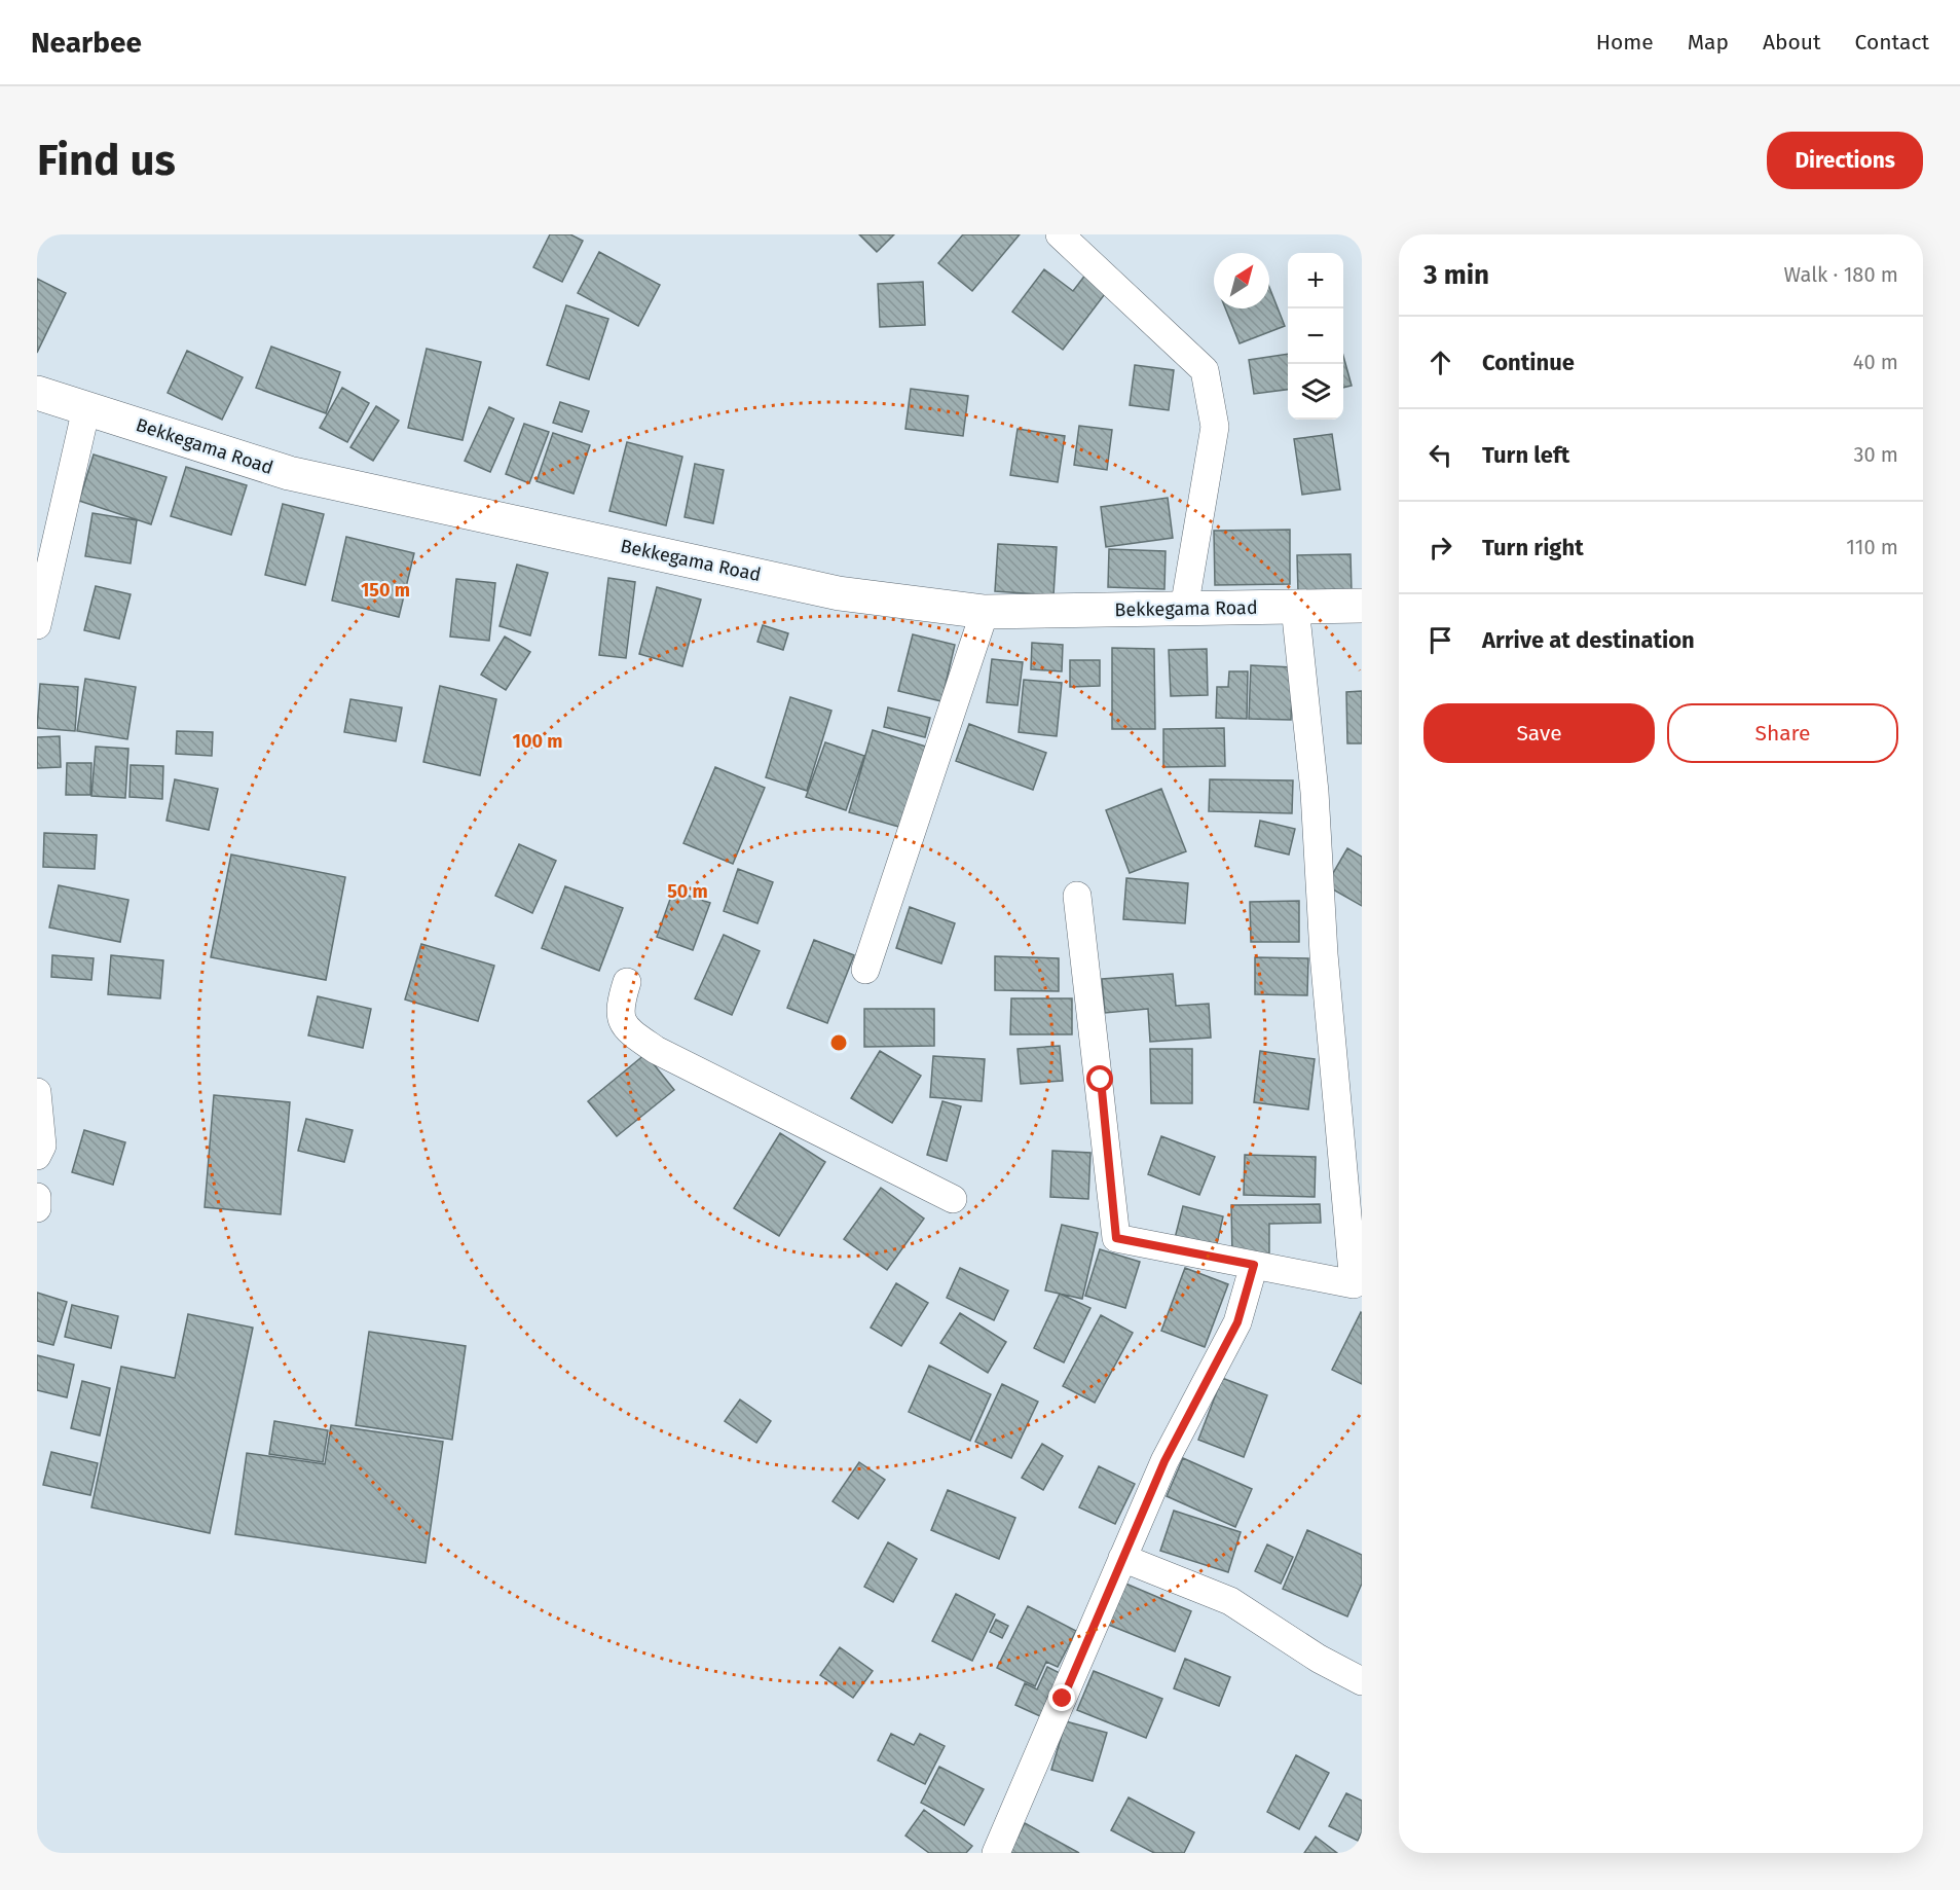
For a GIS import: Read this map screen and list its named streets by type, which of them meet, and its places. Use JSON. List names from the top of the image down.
{
  "streets": {
    "street": ["Bekkegama Road"]
  },
  "north": "top right",
  "page": {
    "header": "Nearbee",
    "nav": [
      "Home",
      "Map",
      "About",
      "Contact"
    ],
    "buttons": [
      "Directions",
      ["Save", "Share"]
    ],
    "title": "Find us",
    "heading": ["3 min", "Walk · 180 m"],
    "map_buttons": ["+", "−"],
    "list": [
      ["Continue", "40 m"],
      ["Turn left", "30 m"],
      ["Turn right", "110 m"],
      "Arrive at destination"
    ]
  },
  "rings": ["150 m", "100 m", "50 m"]
}
